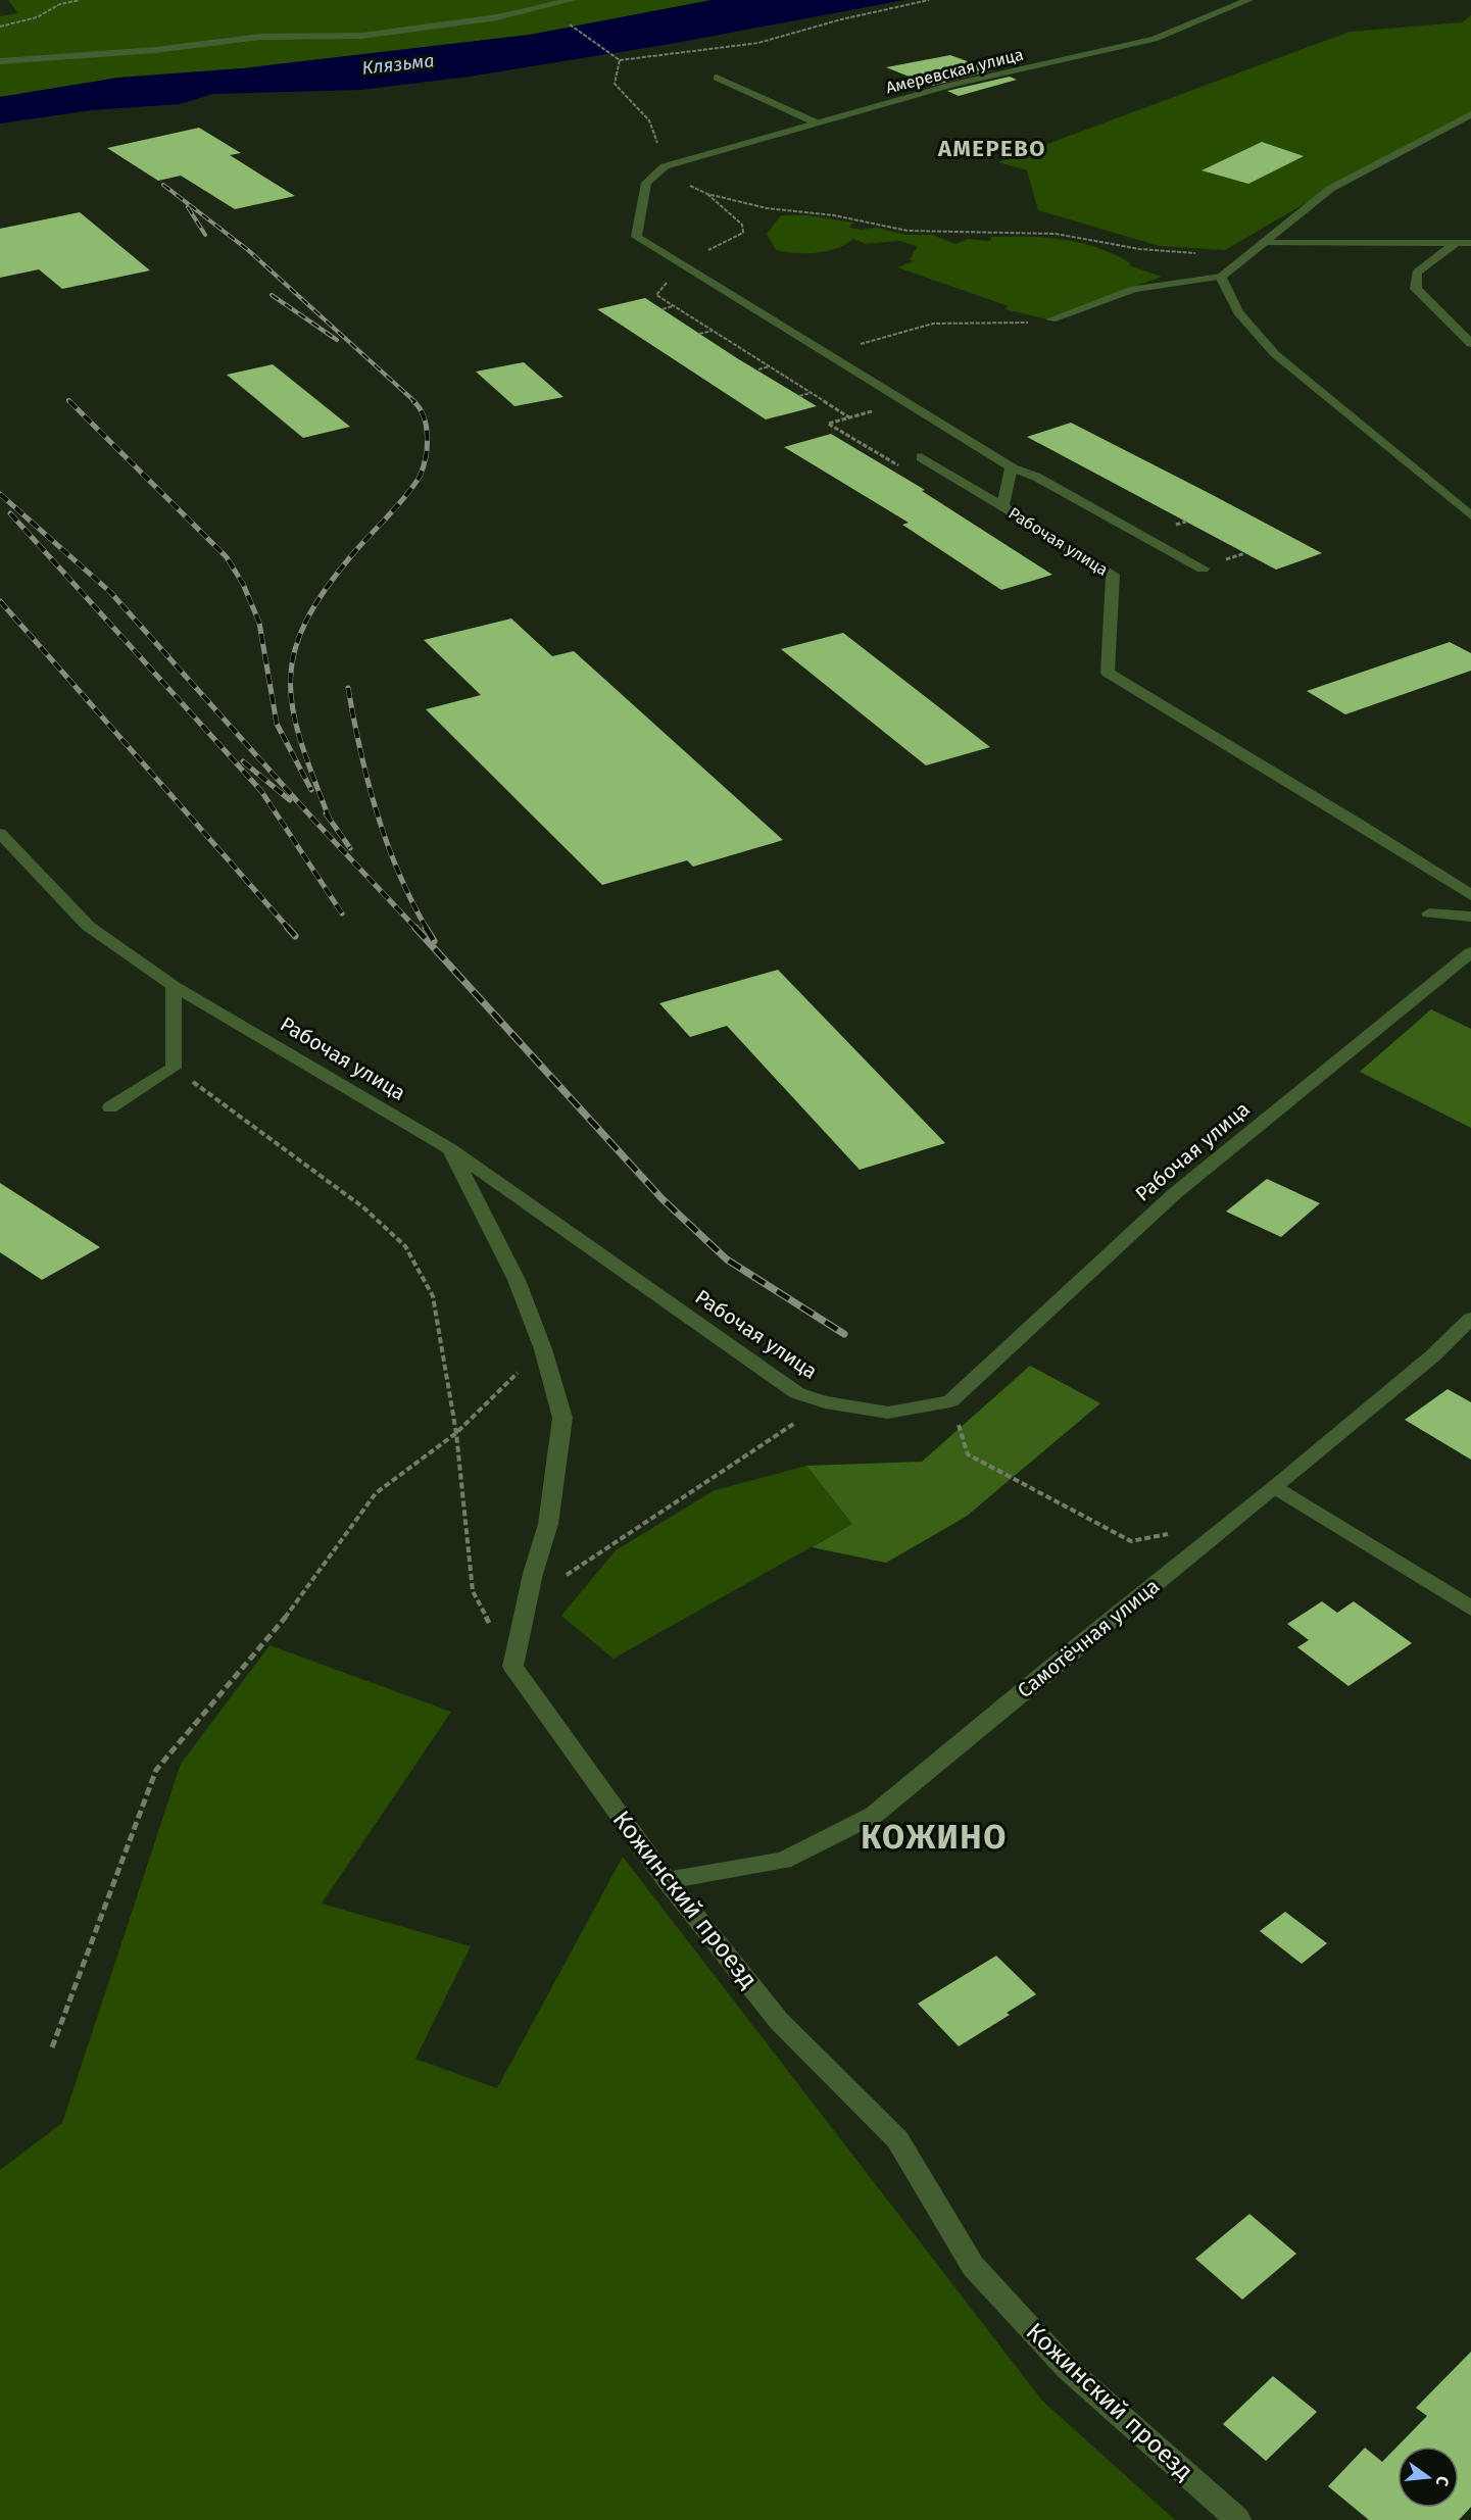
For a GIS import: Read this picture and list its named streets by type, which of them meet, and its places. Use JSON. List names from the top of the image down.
{
  "streets": {
    "street": [
      "Амеревская улица",
      "Рабочая улица",
      "Самотёчная улица",
      "Кожинский проезд"
    ]
  },
  "crossings": [
    ["Самотёчная улица", "Кожинский проезд"]
  ],
  "districts": ["АМЕРЕВО", "КОЖИНО"],
  "water": ["Клязьма"],
  "north": "right"
}
